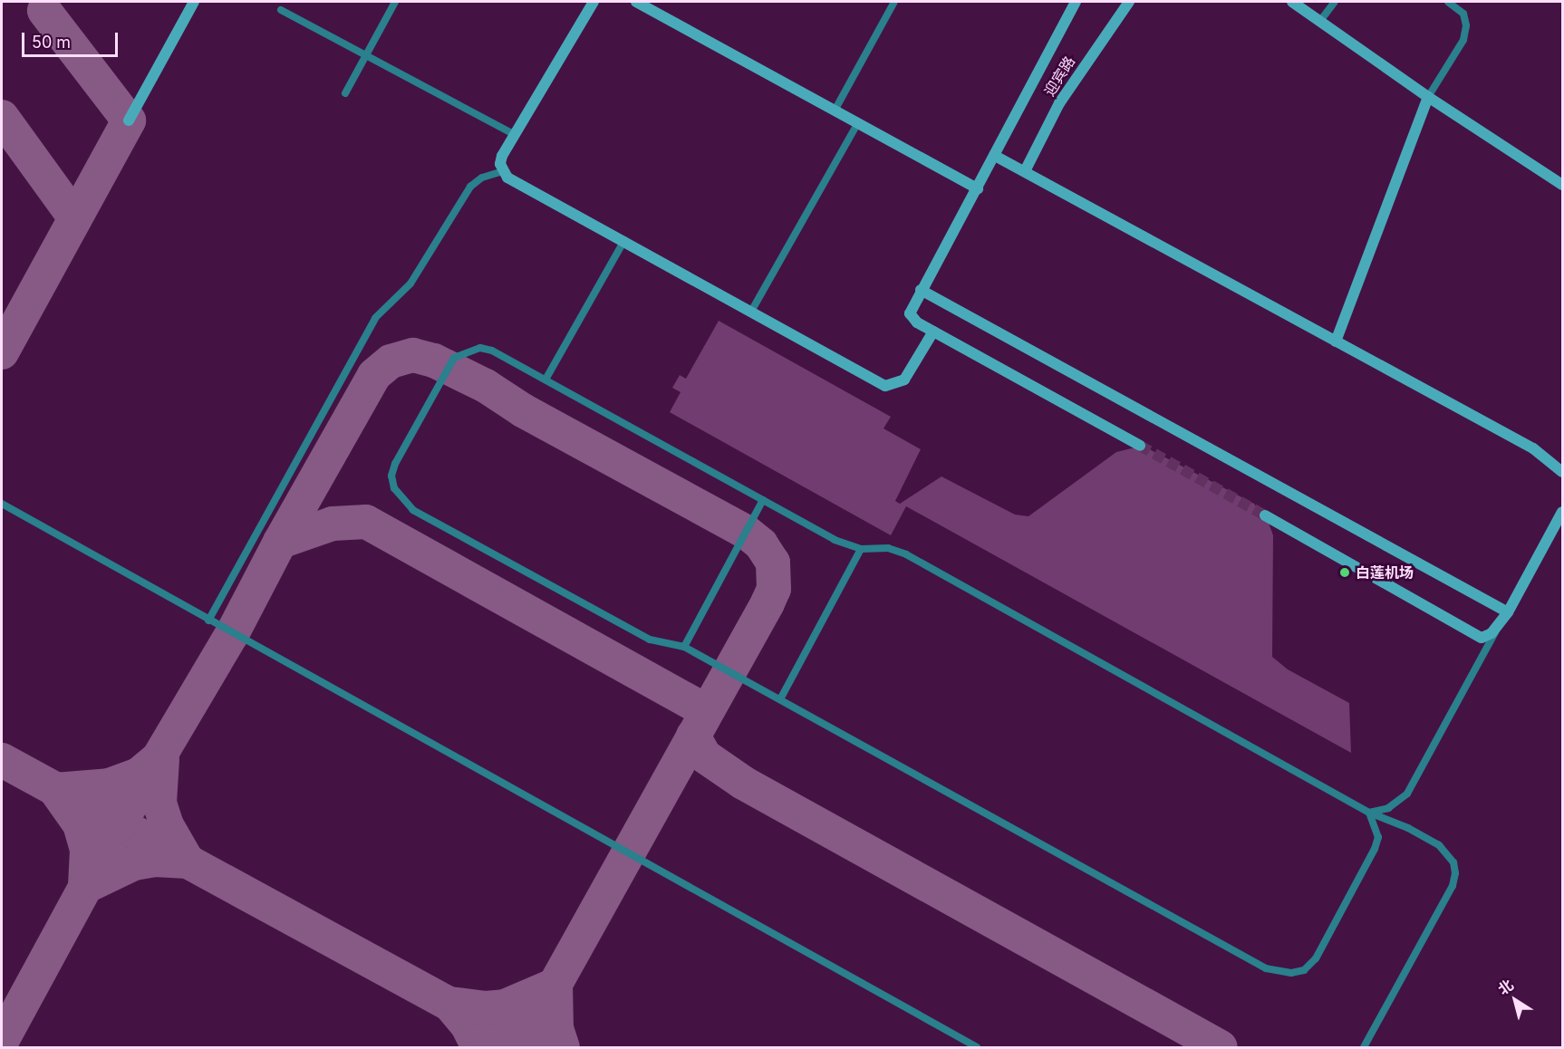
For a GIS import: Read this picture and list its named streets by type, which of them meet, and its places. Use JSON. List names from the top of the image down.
{
  "streets": {
    "street": ["迎宾路"]
  },
  "places": ["白莲机场"],
  "scale_bar": "50 m",
  "north": "top left"
}
